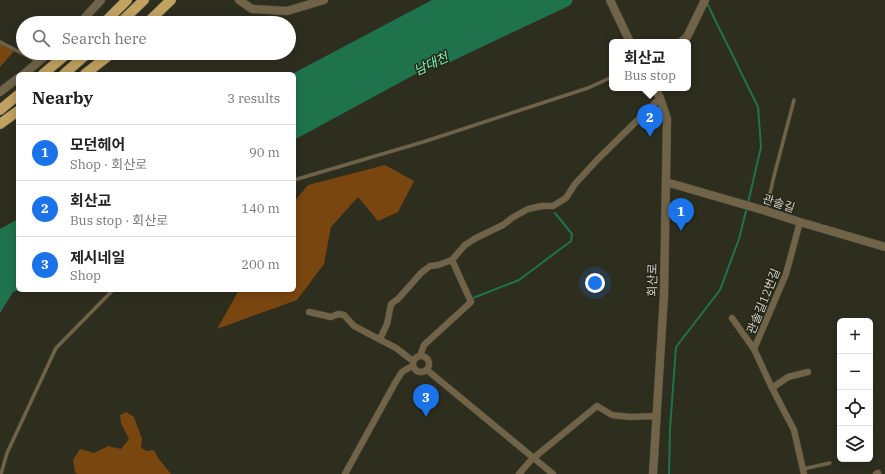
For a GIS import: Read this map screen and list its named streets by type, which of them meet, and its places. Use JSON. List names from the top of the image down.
{
  "streets": {
    "street": ["관솔길", "회산로", "관솔길12번길"]
  },
  "crossings": [
    ["관솔길", "회산로"],
    ["관솔길", "관솔길12번길"]
  ],
  "water": ["남대천"],
  "page": {
    "search": "Search here",
    "popup": ["회산교", "Bus stop"],
    "heading": ["Nearby", "3 results"],
    "pins": ["2", "1", "3"],
    "list": [
      {
        "mark": "1",
        "name": "모던헤어",
        "note": "Shop · 회산로",
        "value": "90 m"
      },
      {
        "mark": "2",
        "name": "회산교",
        "note": "Bus stop · 회산로",
        "value": "140 m"
      },
      {
        "mark": "3",
        "name": "제시네일",
        "note": "Shop",
        "value": "200 m"
      }
    ],
    "map_buttons": ["+", "−"]
  }
}
